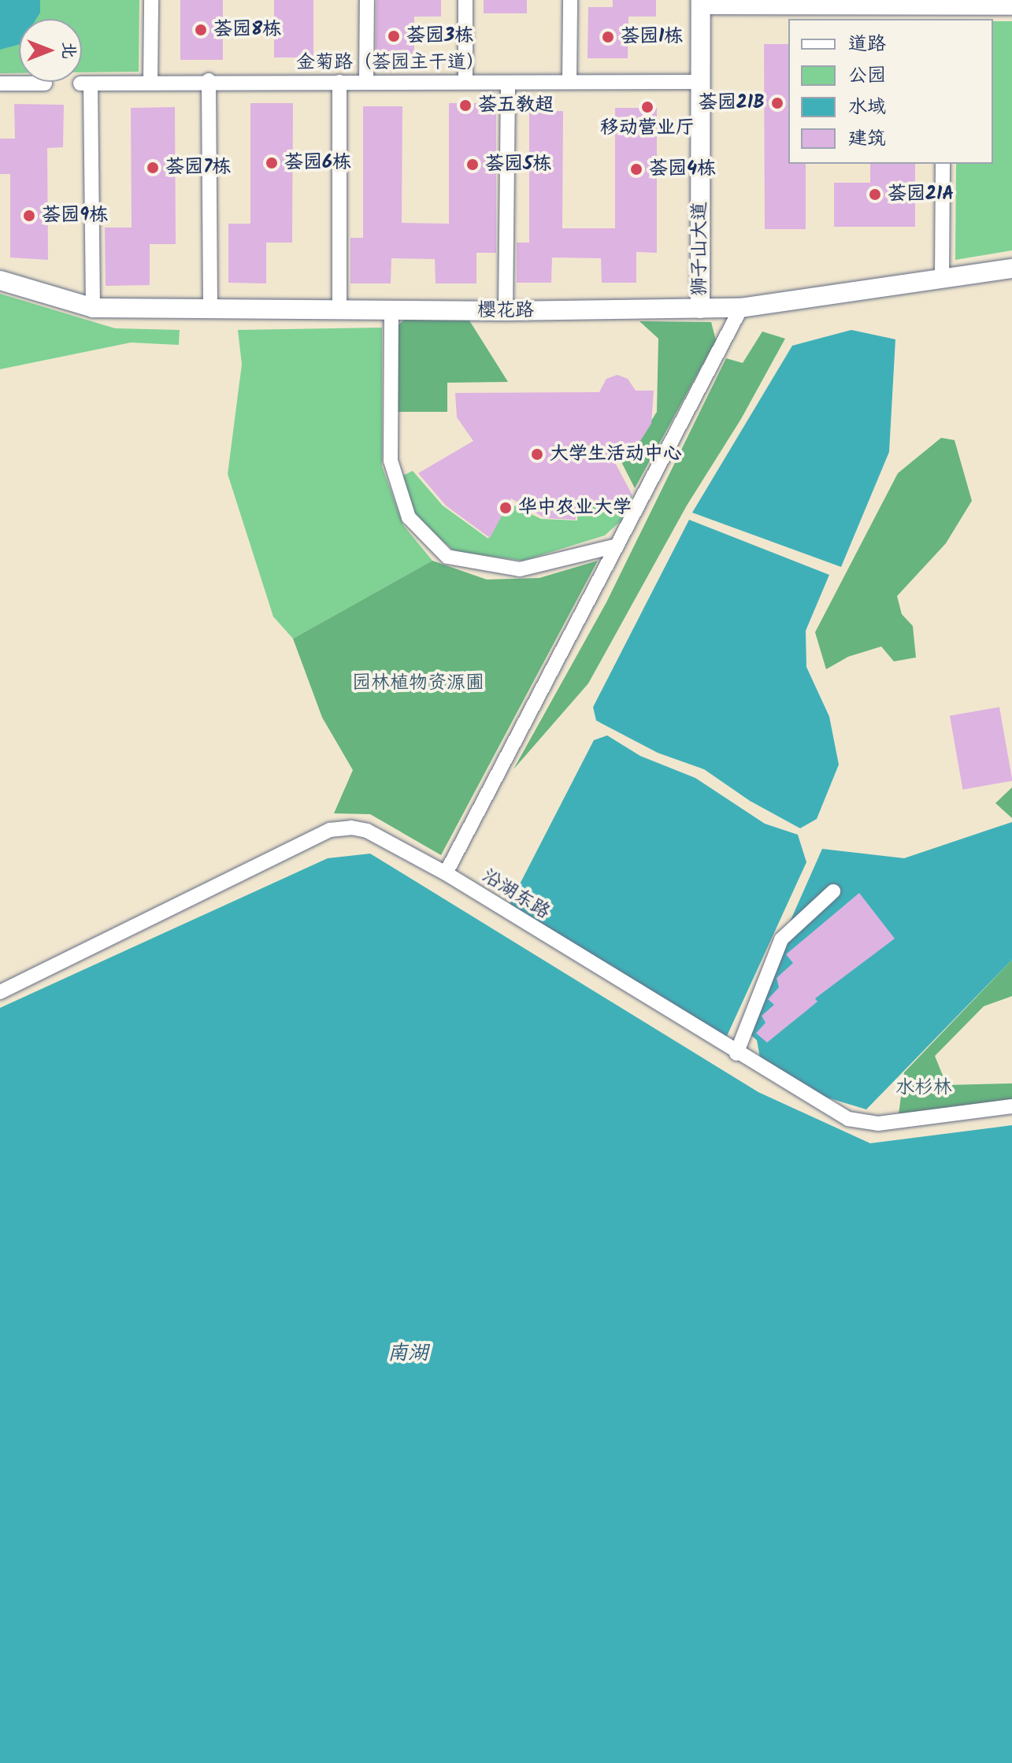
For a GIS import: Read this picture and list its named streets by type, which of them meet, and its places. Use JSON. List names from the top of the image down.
{
  "streets": {
    "street": [
      "金菊路（荟园主干道）",
      "狮子山大道",
      "樱花路",
      "沿湖东路"
    ]
  },
  "crossings": [
    ["金菊路（荟园主干道）", "狮子山大道"],
    ["金菊路（荟园主干道）", "樱花路"],
    ["狮子山大道", "樱花路"]
  ],
  "water": ["南湖"],
  "parks": ["园林植物资源圃", "水杉林"],
  "places": [
    "荟园8栋",
    "荟园3栋",
    "荟园1栋",
    "荟园21B",
    "荟五教超",
    "移动营业厅",
    "荟园6栋",
    "荟园5栋",
    "荟园7栋",
    "荟园4栋",
    "荟园21A",
    "荟园9栋",
    "大学生活动中心",
    "华中农业大学"
  ],
  "legend": [
    "道路",
    "公园",
    "水域",
    "建筑"
  ],
  "north": "right"
}
